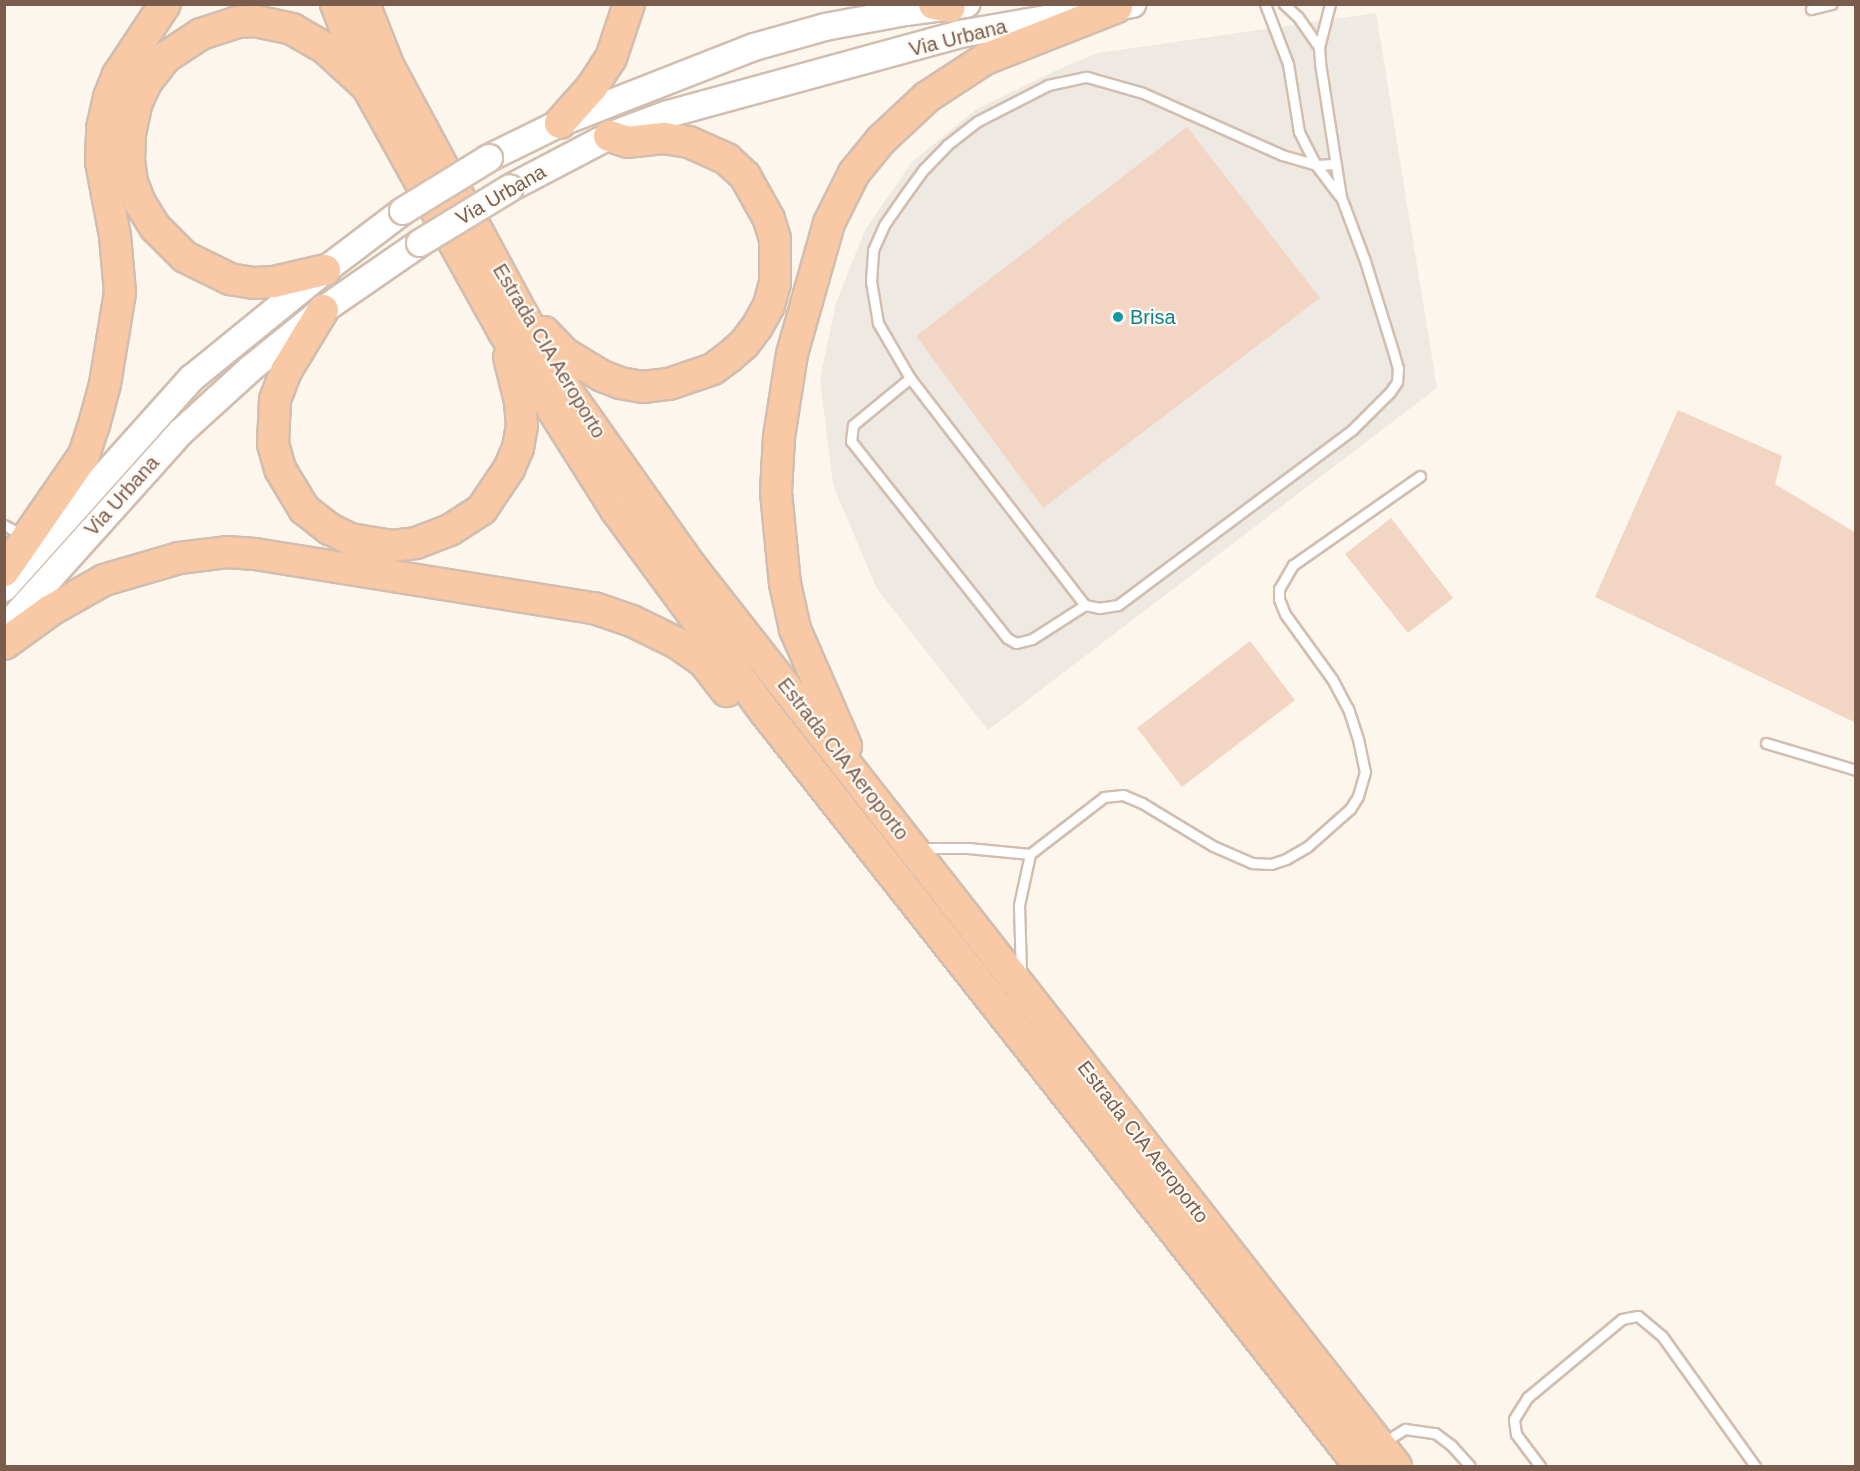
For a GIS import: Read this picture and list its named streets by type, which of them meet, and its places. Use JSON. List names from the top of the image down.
{
  "streets": {
    "highway": ["Estrada CIA Aeroporto"],
    "main road": ["Via Urbana"]
  },
  "places": ["Brisa"]
}
